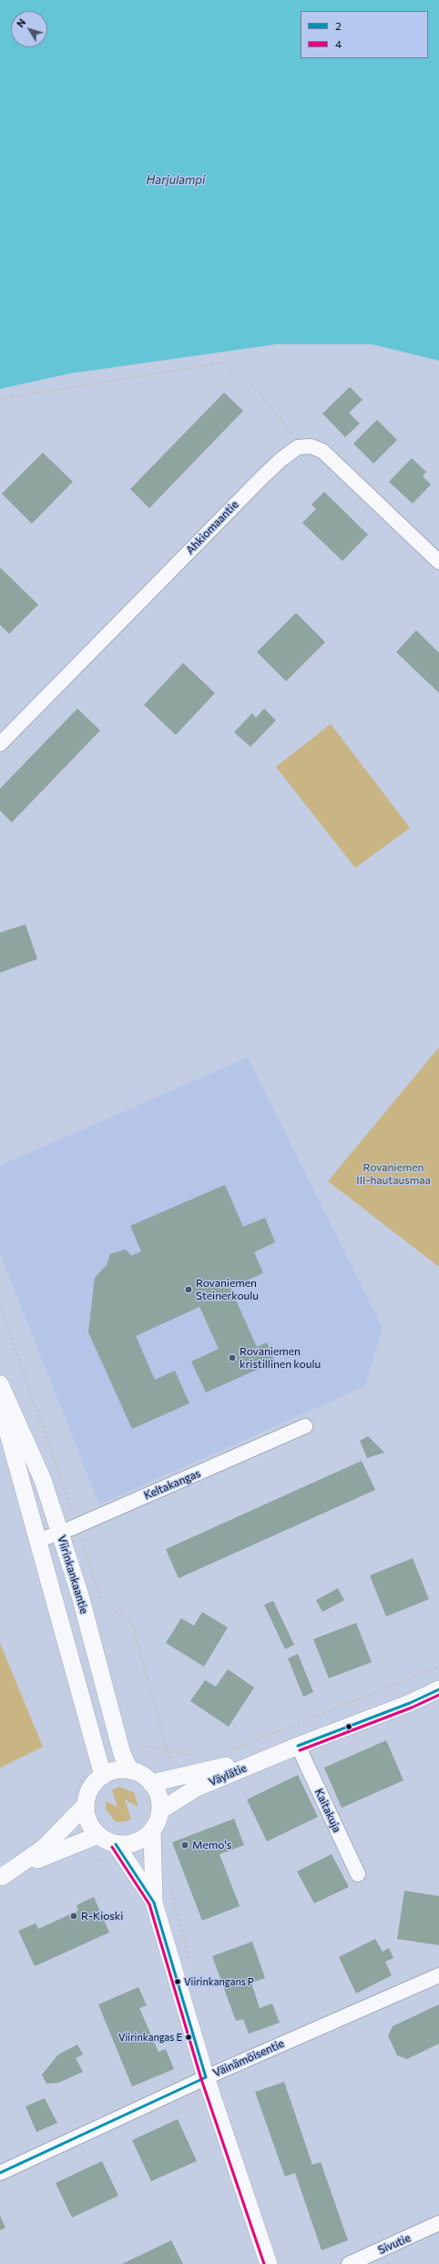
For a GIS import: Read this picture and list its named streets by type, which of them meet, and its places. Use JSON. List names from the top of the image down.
{
  "streets": {
    "street": [
      "Ahkiomaantie",
      "Keltakangas",
      "Viirinkankaantie",
      "Väylätie",
      "Kaitakuja",
      "Väinämöisentie",
      "Sivutie"
    ]
  },
  "crossings": [
    ["Keltakangas", "Viirinkankaantie"],
    ["Viirinkankaantie", "Väylätie"],
    ["Väylätie", "Kaitakuja"]
  ],
  "water": ["Harjulampi"],
  "parks": ["Rovaniemen III-hautausmaa"],
  "places": [
    "Rovaniemen Steinerkoulu",
    "Rovaniemen kristillinen koulu",
    "Memo's",
    "R-Kioski",
    "Viirinkangans P",
    "Viirinkangas E"
  ],
  "lines": ["transit line 2", "transit line 4"],
  "legend": ["2", "4"],
  "north": "top left"
}
